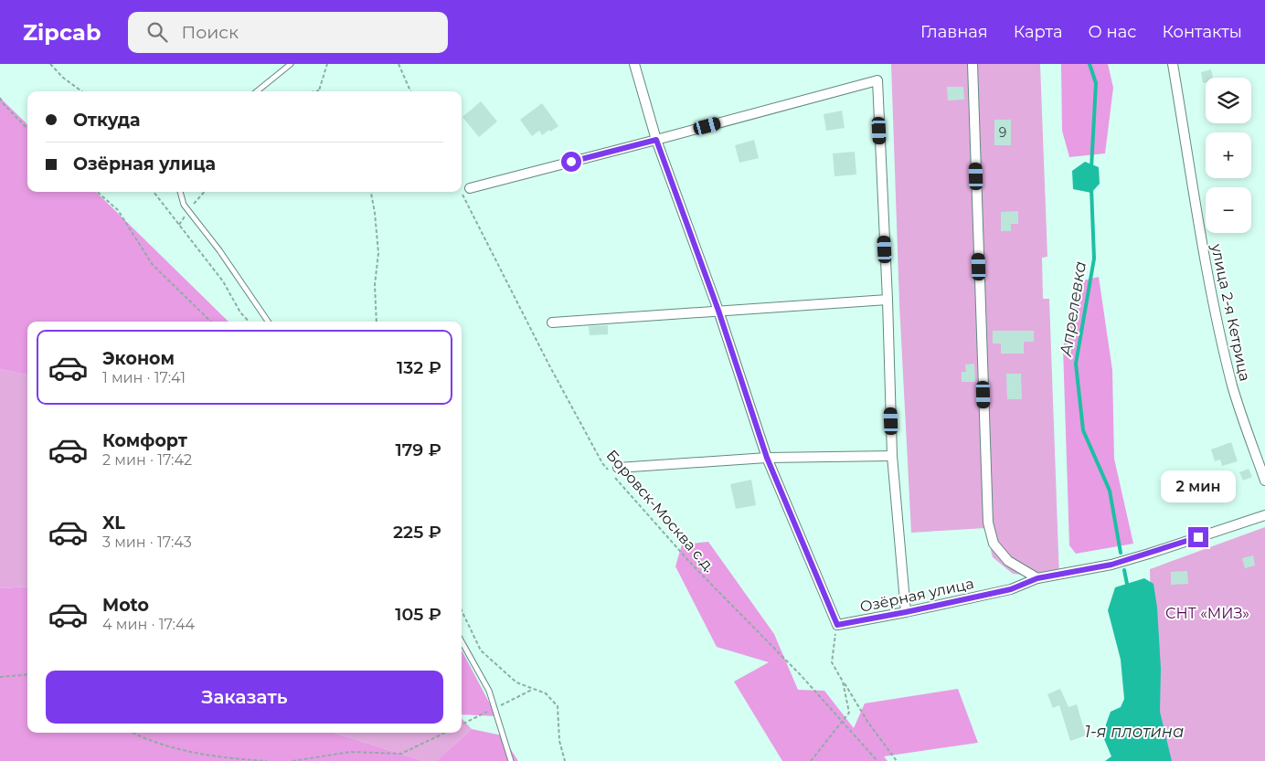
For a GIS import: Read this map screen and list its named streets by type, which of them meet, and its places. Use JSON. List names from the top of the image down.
{
  "streets": {
    "street": ["улица 2-я Кетрица", "Озёрная улица"],
    "path": ["Боровск-Москва с.д."]
  },
  "water": ["Апрелевка", "1-я плотина"],
  "parks": ["СНТ «МИЗ»"],
  "house_numbers": ["9"],
  "page": {
    "header": "Zipcab",
    "search": "Поиск",
    "nav": [
      "Главная",
      "Карта",
      "О нас",
      "Контакты"
    ],
    "map_buttons": ["+", "−"],
    "banner": ["Откуда", "Озёрная улица"],
    "list": [
      {
        "name": "Эконом",
        "note": "1 мин · 17:41",
        "value": "132 ₽"
      },
      {
        "name": "Комфорт",
        "note": "2 мин · 17:42",
        "value": "179 ₽"
      },
      {
        "name": "XL",
        "note": "3 мин · 17:43",
        "value": "225 ₽"
      },
      {
        "name": "Moto",
        "note": "4 мин · 17:44",
        "value": "105 ₽"
      }
    ],
    "bubble": "2 мин",
    "buttons": "Заказать"
  }
}
